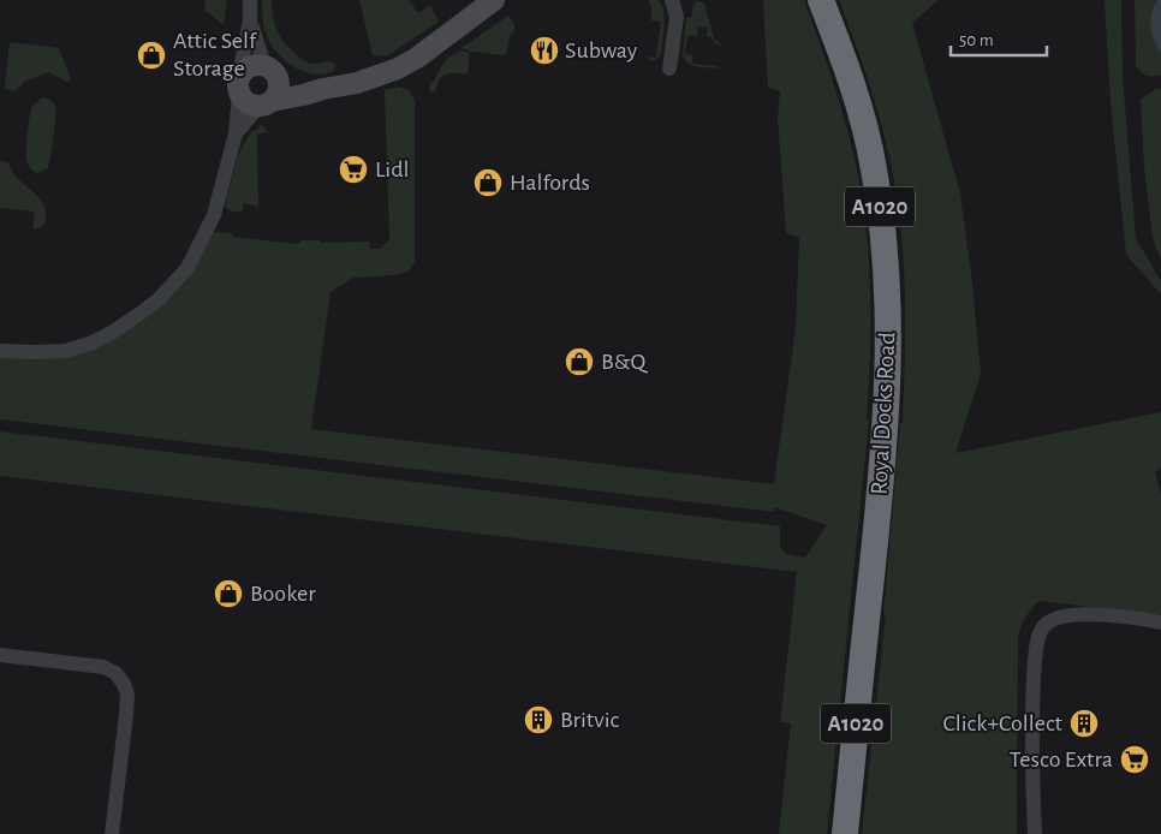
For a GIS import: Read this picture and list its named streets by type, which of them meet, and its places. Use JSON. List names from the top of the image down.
{
  "streets": {
    "highway": ["A1020", "Royal Docks Road"]
  },
  "places": {
    "restaurant": ["Subway"],
    "shop": [
      "Attic Self Storage",
      "Halfords",
      "B&Q",
      "Booker"
    ],
    "supermarket": ["Lidl", "Tesco Extra"],
    "building": ["Britvic", "Click+Collect"]
  },
  "scale_bar": "50 m"
}
